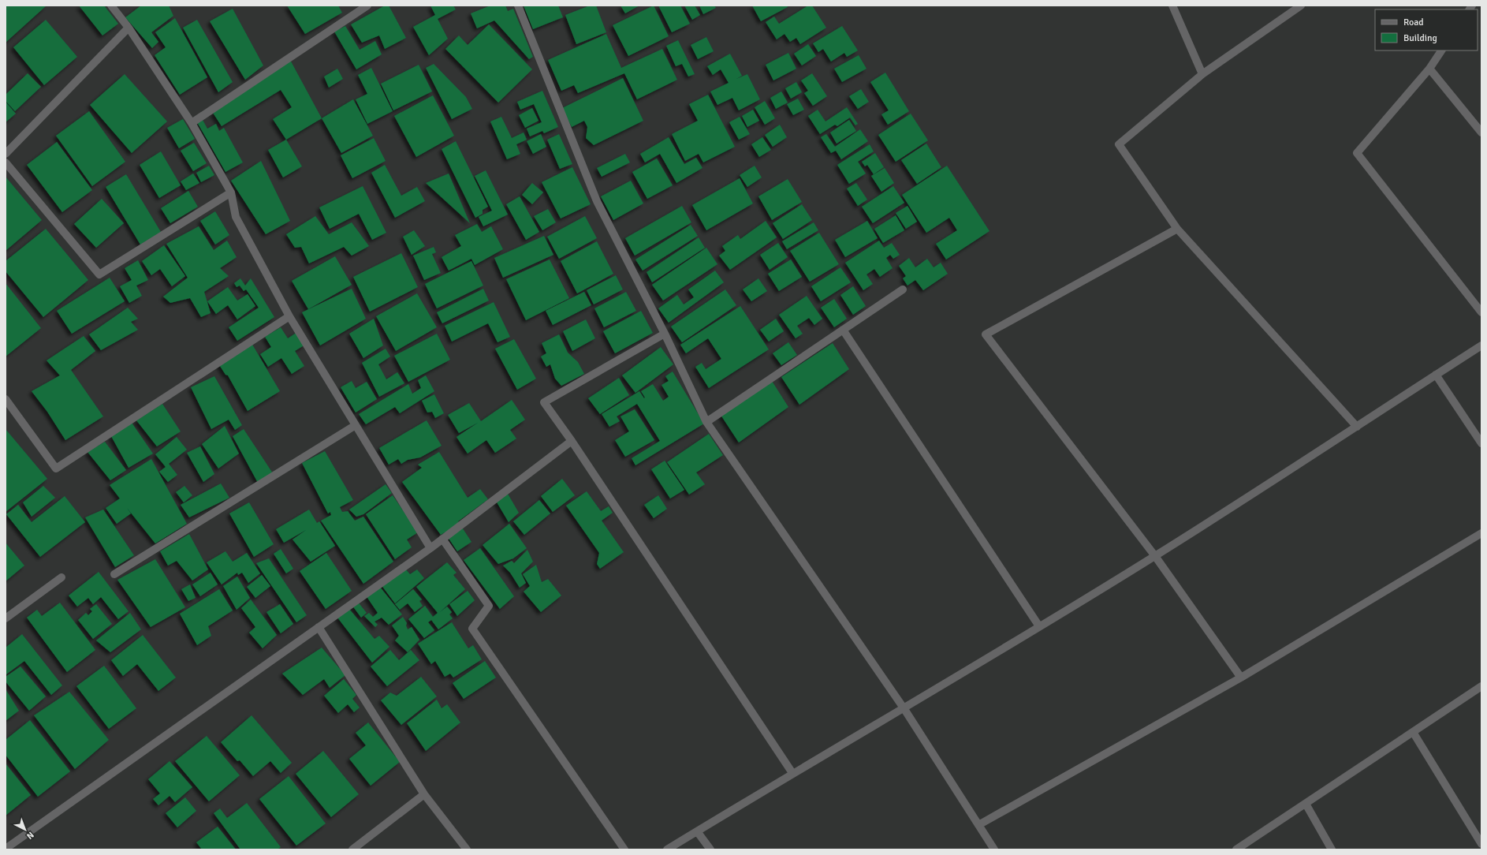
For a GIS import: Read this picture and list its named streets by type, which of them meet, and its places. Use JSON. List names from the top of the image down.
{
  "legend": ["Road", "Building"],
  "north": "bottom right"
}
